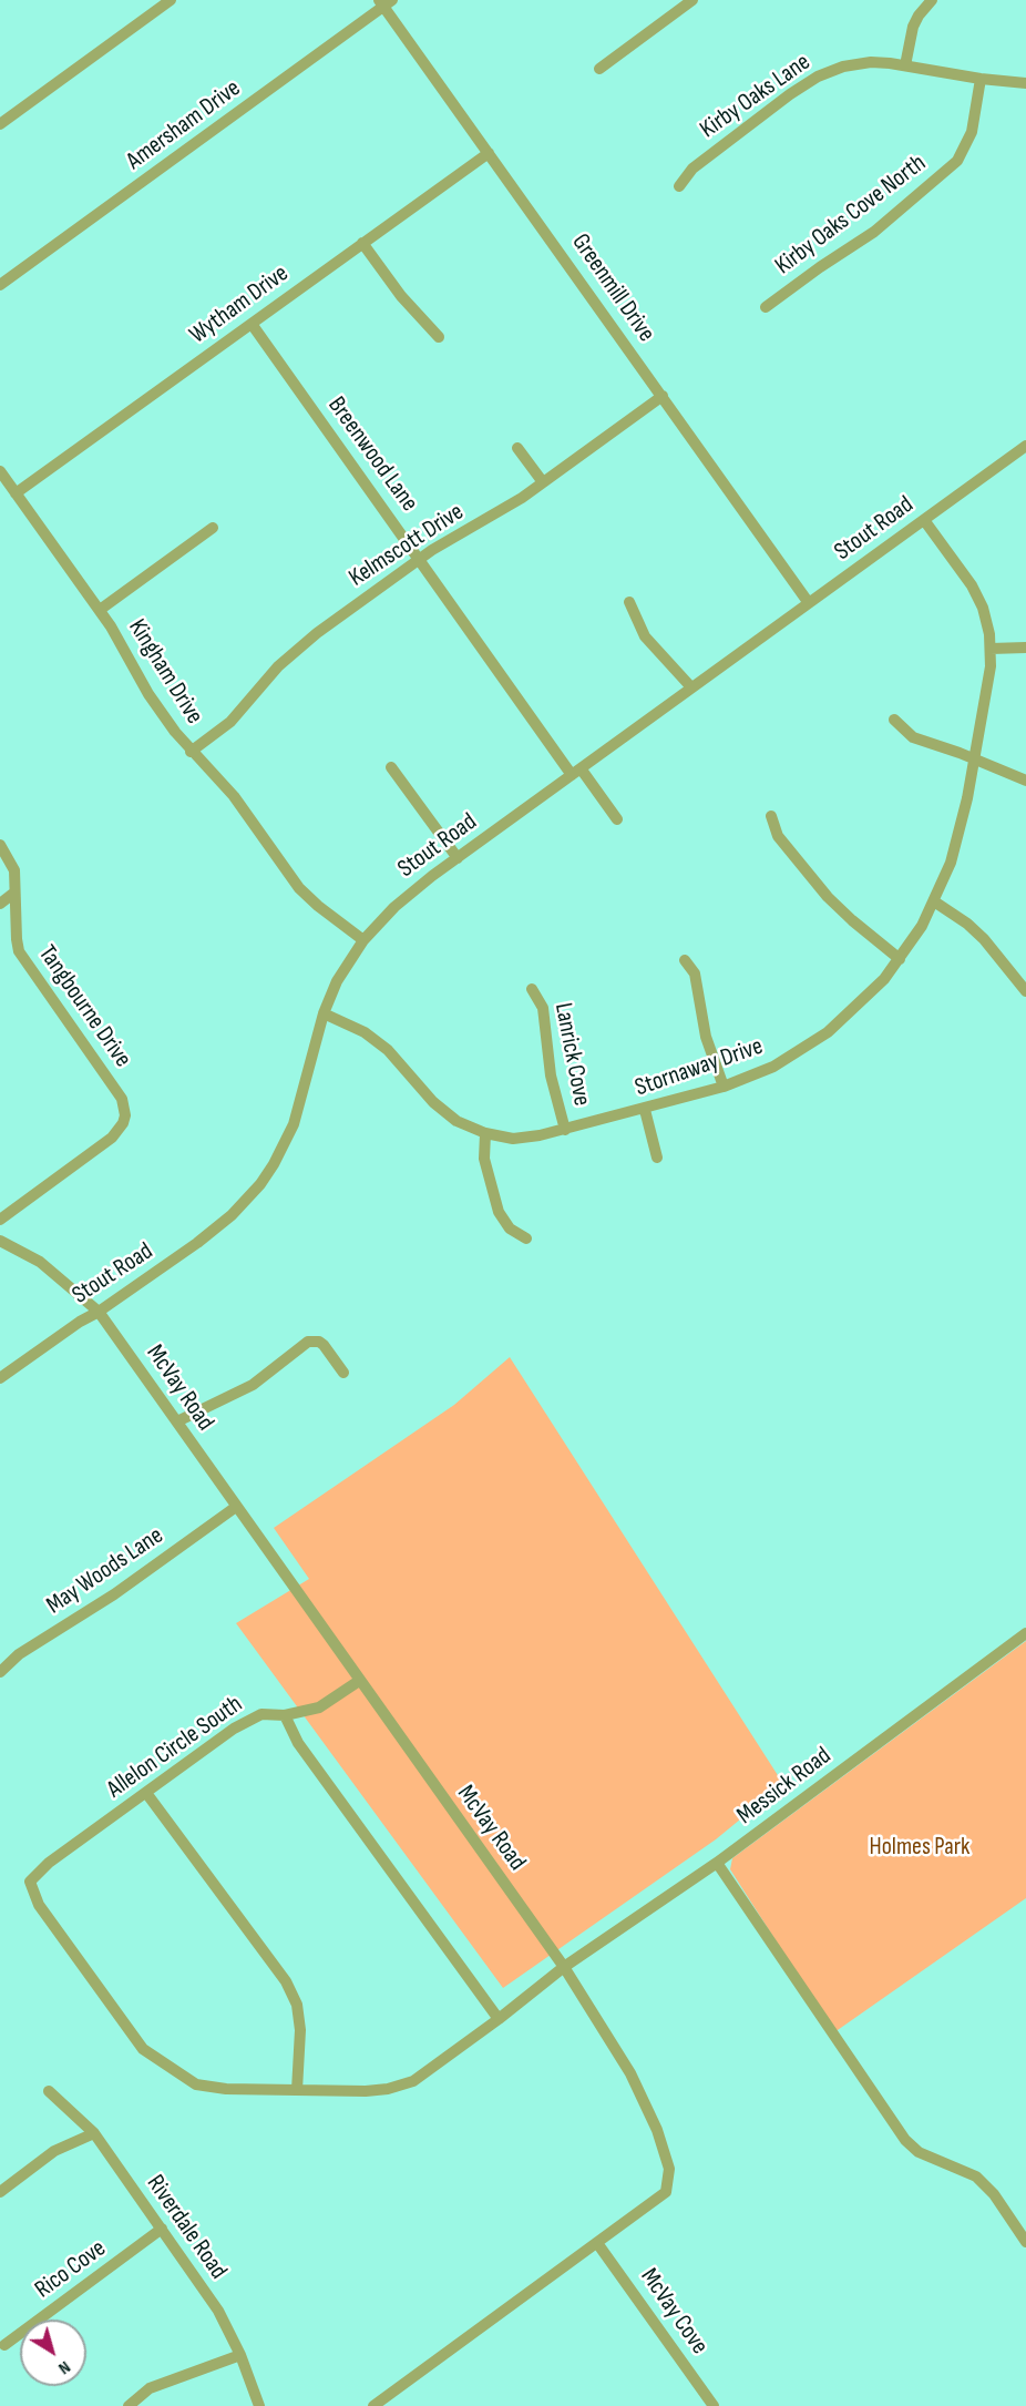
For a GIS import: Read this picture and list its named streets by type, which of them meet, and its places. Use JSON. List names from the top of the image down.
{
  "streets": {
    "street": [
      "Kirby Oaks Lane",
      "Amersham Drive",
      "Kirby Oaks Cove North",
      "Greenmill Drive",
      "Wytham Drive",
      "Breenwood Lane",
      "Stout Road",
      "Kelmscott Drive",
      "Kingham Drive",
      "Tangbourne Drive",
      "Lanrick Cove",
      "Stornaway Drive",
      "McVay Road",
      "May Woods Lane",
      "Allelon Circle South",
      "Messick Road",
      "Riverdale Road",
      "Rico Cove",
      "McVay Cove"
    ]
  },
  "crossings": [
    ["Kirby Oaks Lane", "Kirby Oaks Cove North"],
    ["Amersham Drive", "Greenmill Drive"],
    ["Greenmill Drive", "Wytham Drive"],
    ["Greenmill Drive", "Stout Road"],
    ["Greenmill Drive", "Kelmscott Drive"],
    ["Wytham Drive", "Breenwood Lane"],
    ["Wytham Drive", "Kingham Drive"],
    ["Breenwood Lane", "Stout Road"],
    ["Breenwood Lane", "Kelmscott Drive"],
    ["Stout Road", "Kingham Drive"],
    ["Stout Road", "Stornaway Drive"],
    ["Stout Road", "McVay Road"],
    ["Kelmscott Drive", "Kingham Drive"],
    ["Lanrick Cove", "Stornaway Drive"],
    ["McVay Road", "May Woods Lane"],
    ["McVay Road", "Allelon Circle South"],
    ["McVay Road", "Messick Road"],
    ["McVay Road", "McVay Cove"],
    ["Allelon Circle South", "Messick Road"],
    ["Riverdale Road", "Rico Cove"]
  ],
  "parks": ["Holmes Park"],
  "north": "bottom right"
}
